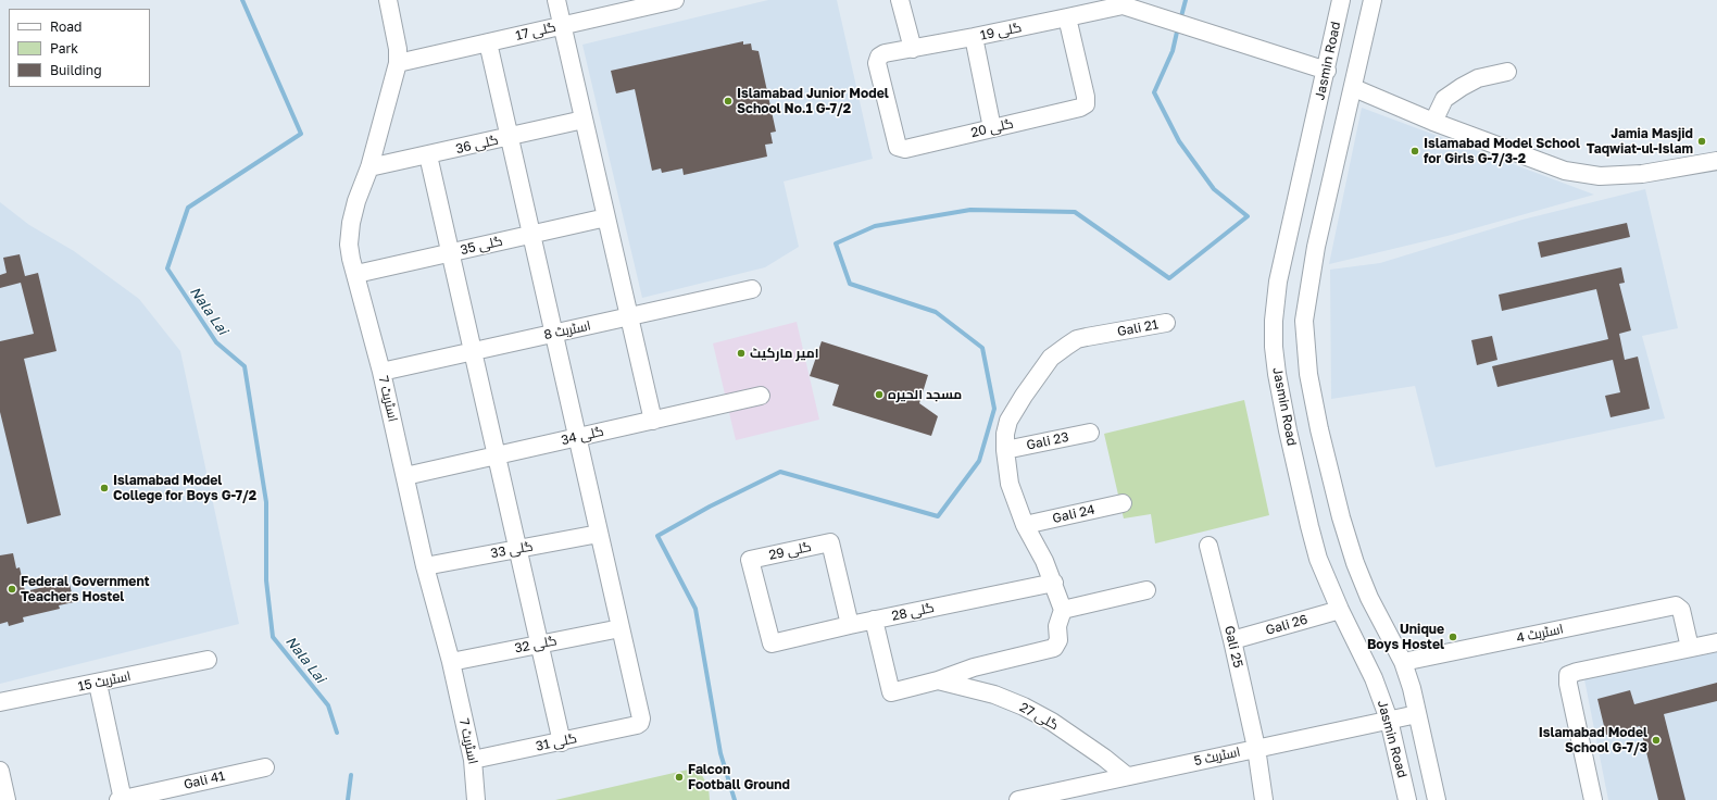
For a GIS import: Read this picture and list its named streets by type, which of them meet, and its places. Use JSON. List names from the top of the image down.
{
  "streets": {
    "street": [
      "گلی 17",
      "گلی 19",
      "Jasmin Road",
      "گلی 20",
      "گلی 36",
      "گلی 35",
      "Gali 21",
      "اسٹریٹ 8",
      "اسٹریٹ 7",
      "گلی 34",
      "Gali 23",
      "Gali 24",
      "گلی 33",
      "گلی 29",
      "گلی 28",
      "Gali 26",
      "اسٹریٹ 4",
      "گلی 32",
      "Gali 25",
      "اسٹریٹ 15",
      "گلی 27",
      "گلی 31",
      "اسٹریٹ 5",
      "Gali 41"
    ]
  },
  "crossings": [
    ["گلی 17", "اسٹریٹ 7"],
    ["گلی 19", "گلی 20"],
    ["Jasmin Road", "Gali 26"],
    ["Jasmin Road", "اسٹریٹ 5"],
    ["گلی 36", "اسٹریٹ 7"],
    ["گلی 35", "اسٹریٹ 7"],
    ["Gali 21", "Gali 23"],
    ["Gali 21", "Gali 24"],
    ["Gali 21", "گلی 28"],
    ["Gali 21", "گلی 27"],
    ["اسٹریٹ 8", "اسٹریٹ 7"],
    ["اسٹریٹ 7", "گلی 34"],
    ["اسٹریٹ 7", "گلی 33"],
    ["اسٹریٹ 7", "گلی 32"],
    ["اسٹریٹ 7", "گلی 31"],
    ["گلی 29", "گلی 28"],
    ["گلی 28", "گلی 27"],
    ["Gali 26", "Gali 25"],
    ["گلی 32", "گلی 31"],
    ["Gali 25", "اسٹریٹ 5"],
    ["گلی 27", "اسٹریٹ 5"]
  ],
  "water": ["Nala Lai"],
  "places": [
    "Islamabad Junior Model School No.1 G-7/2",
    "Jamia Masjid Taqwiat-ul-Islam",
    "Islamabad Model School for Girls G-7/3-2",
    "امیر مارکیٹ",
    "مسجد الحیرہ",
    "Islamabad Model College for Boys G-7/2",
    "Federal Government Teachers Hostel",
    "Unique Boys Hostel",
    "Islamabad Model School G-7/3",
    "Falcon Football Ground"
  ],
  "legend": ["Road", "Park", "Building"]
}
